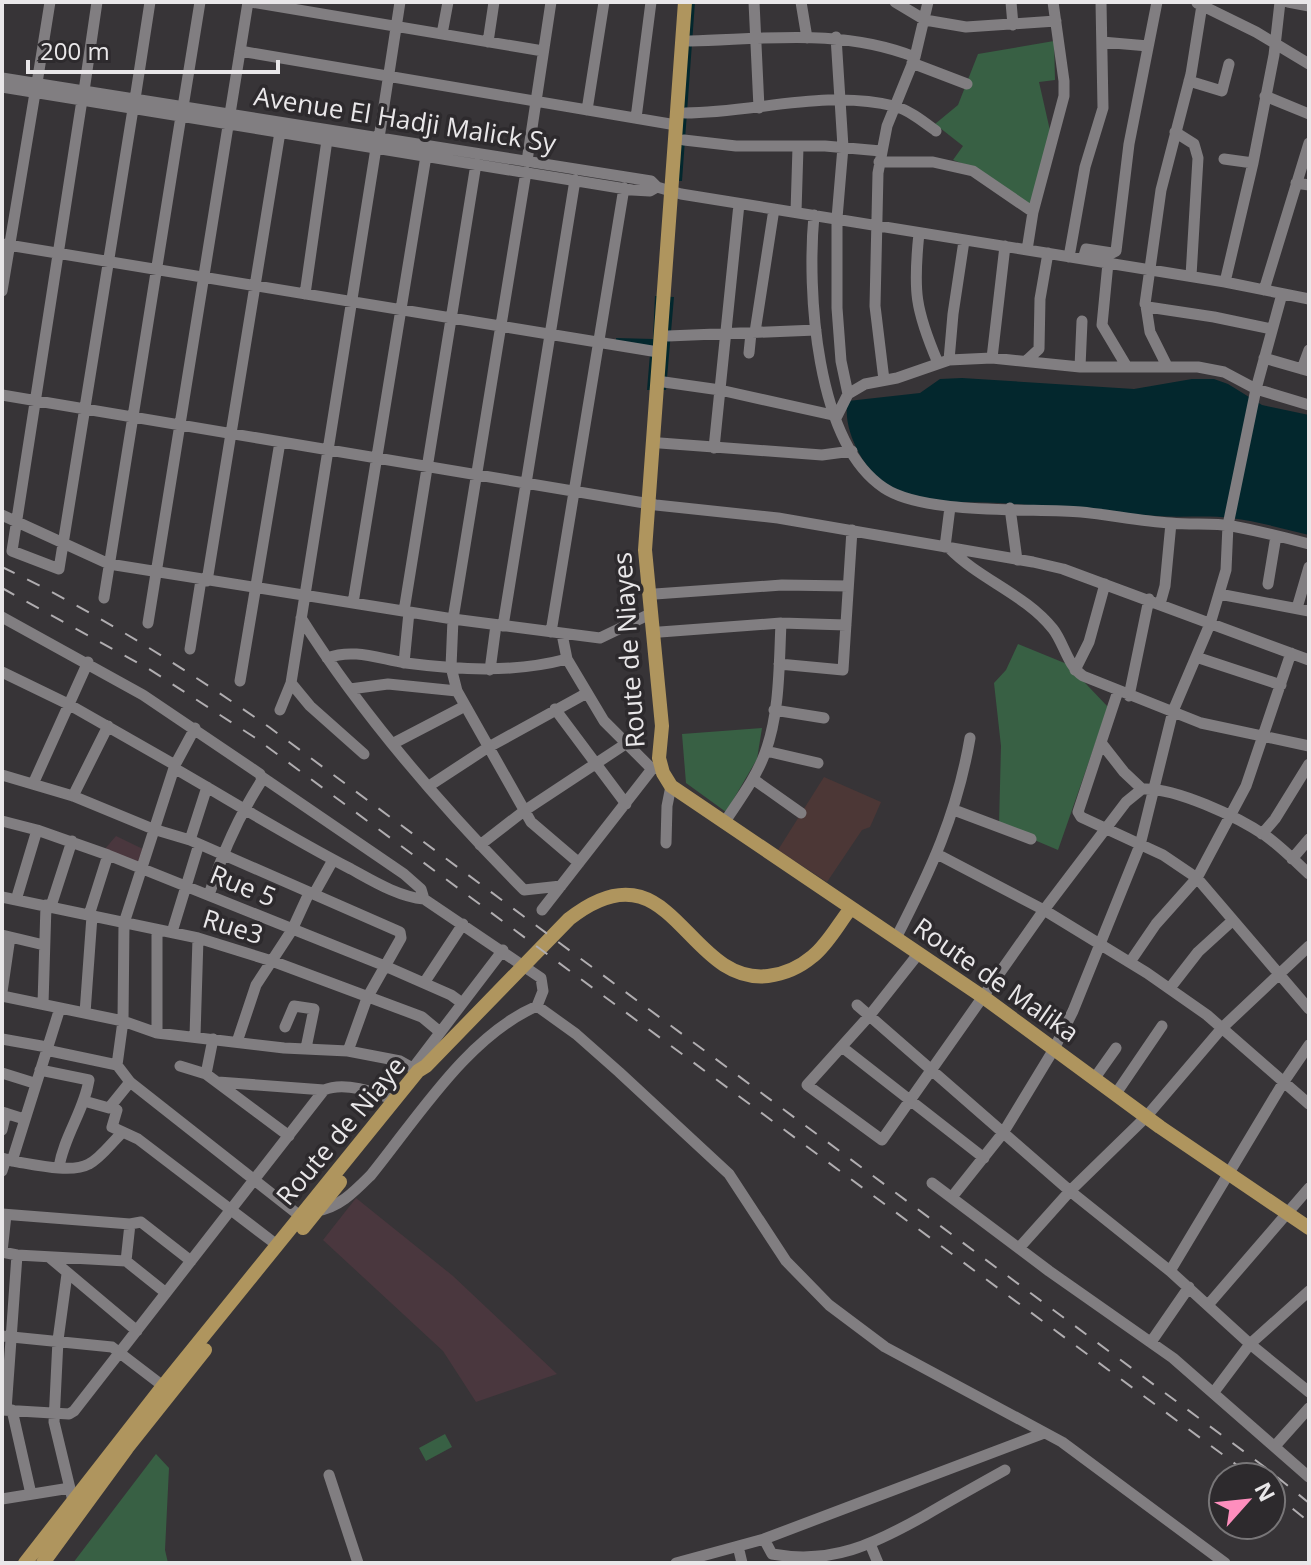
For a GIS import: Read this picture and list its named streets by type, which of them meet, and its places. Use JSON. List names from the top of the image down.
{
  "streets": {
    "main road": ["Route de Niayes", "Route de Malika", "Route de Niaye"],
    "street": ["Avenue El Hadji Malick Sy", "Rue 5", "Rue3"]
  },
  "crossings": [
    ["Avenue El Hadji Malick Sy", "Route de Niayes"],
    ["Route de Niayes", "Route de Malika"]
  ],
  "scale_bar": "200 m",
  "north": "top right"
}
